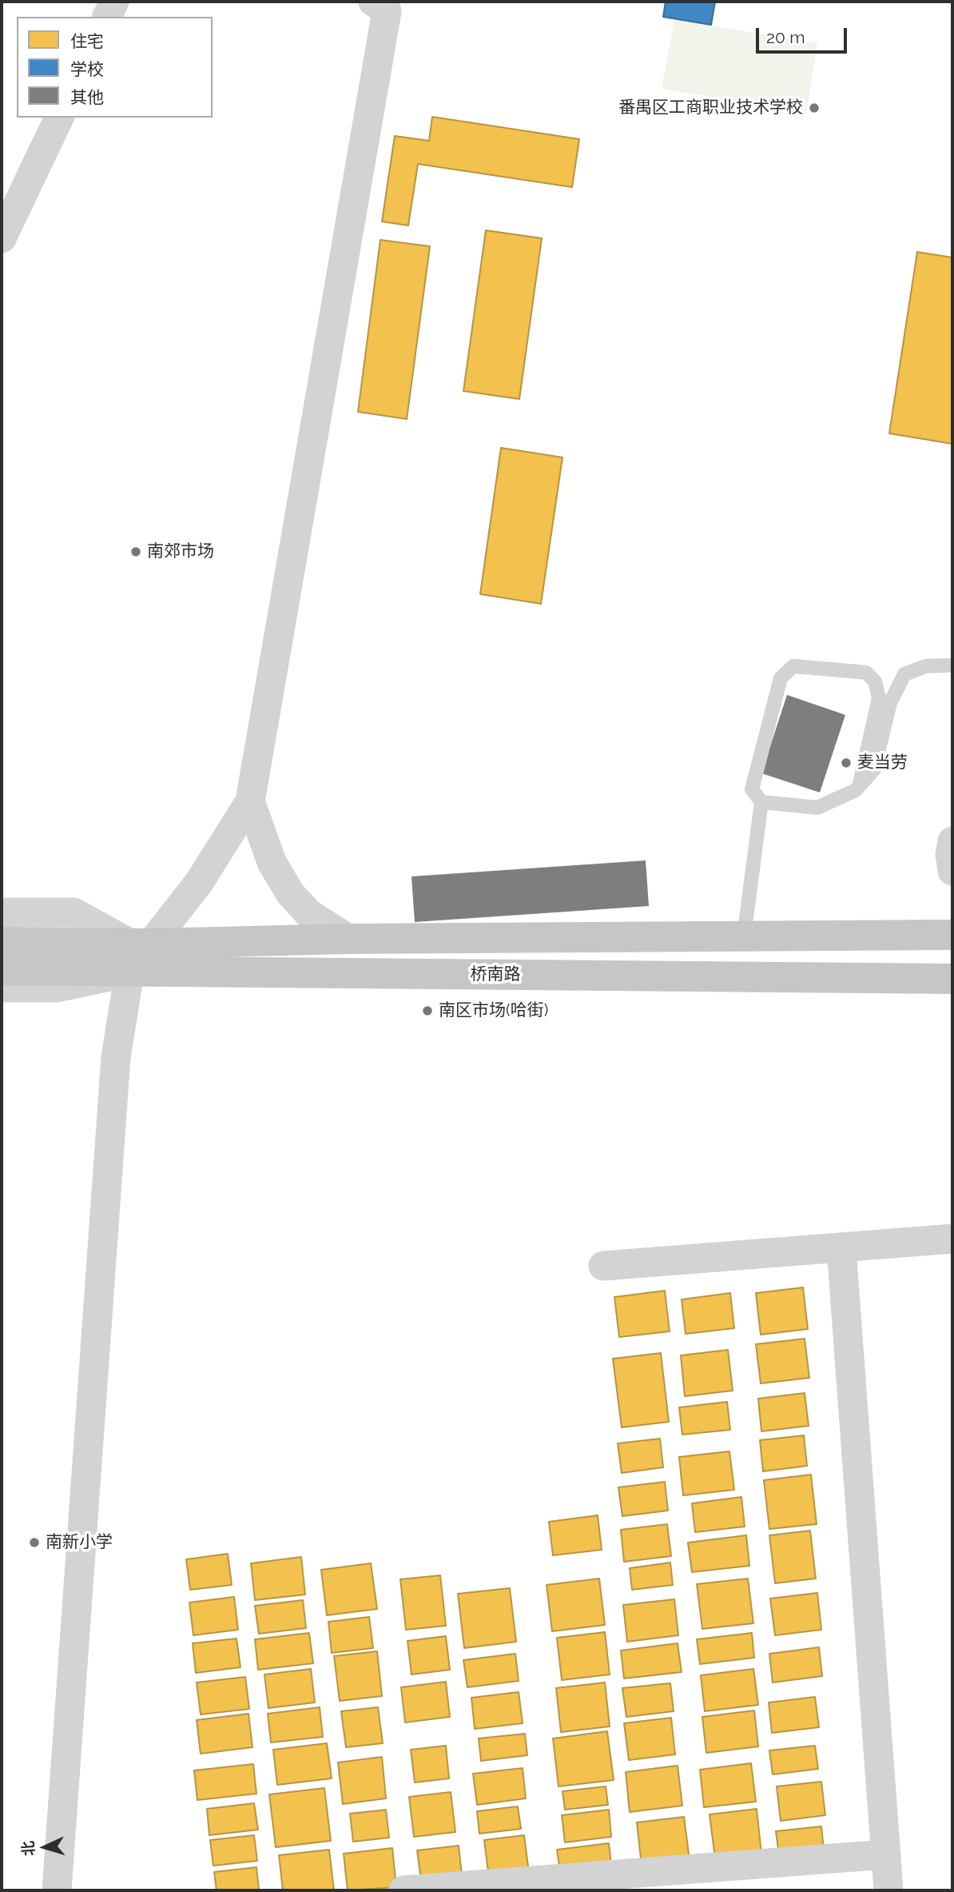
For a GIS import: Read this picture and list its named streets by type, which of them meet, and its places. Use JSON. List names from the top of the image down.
{
  "streets": {
    "main road": ["桥南路"]
  },
  "places": [
    "番禺区工商职业技术学校",
    "南郊市场",
    "麦当劳",
    "南区市场(哈街)",
    "南新小学"
  ],
  "legend": ["住宅", "学校", "其他"],
  "scale_bar": "20 m",
  "north": "left"
}
